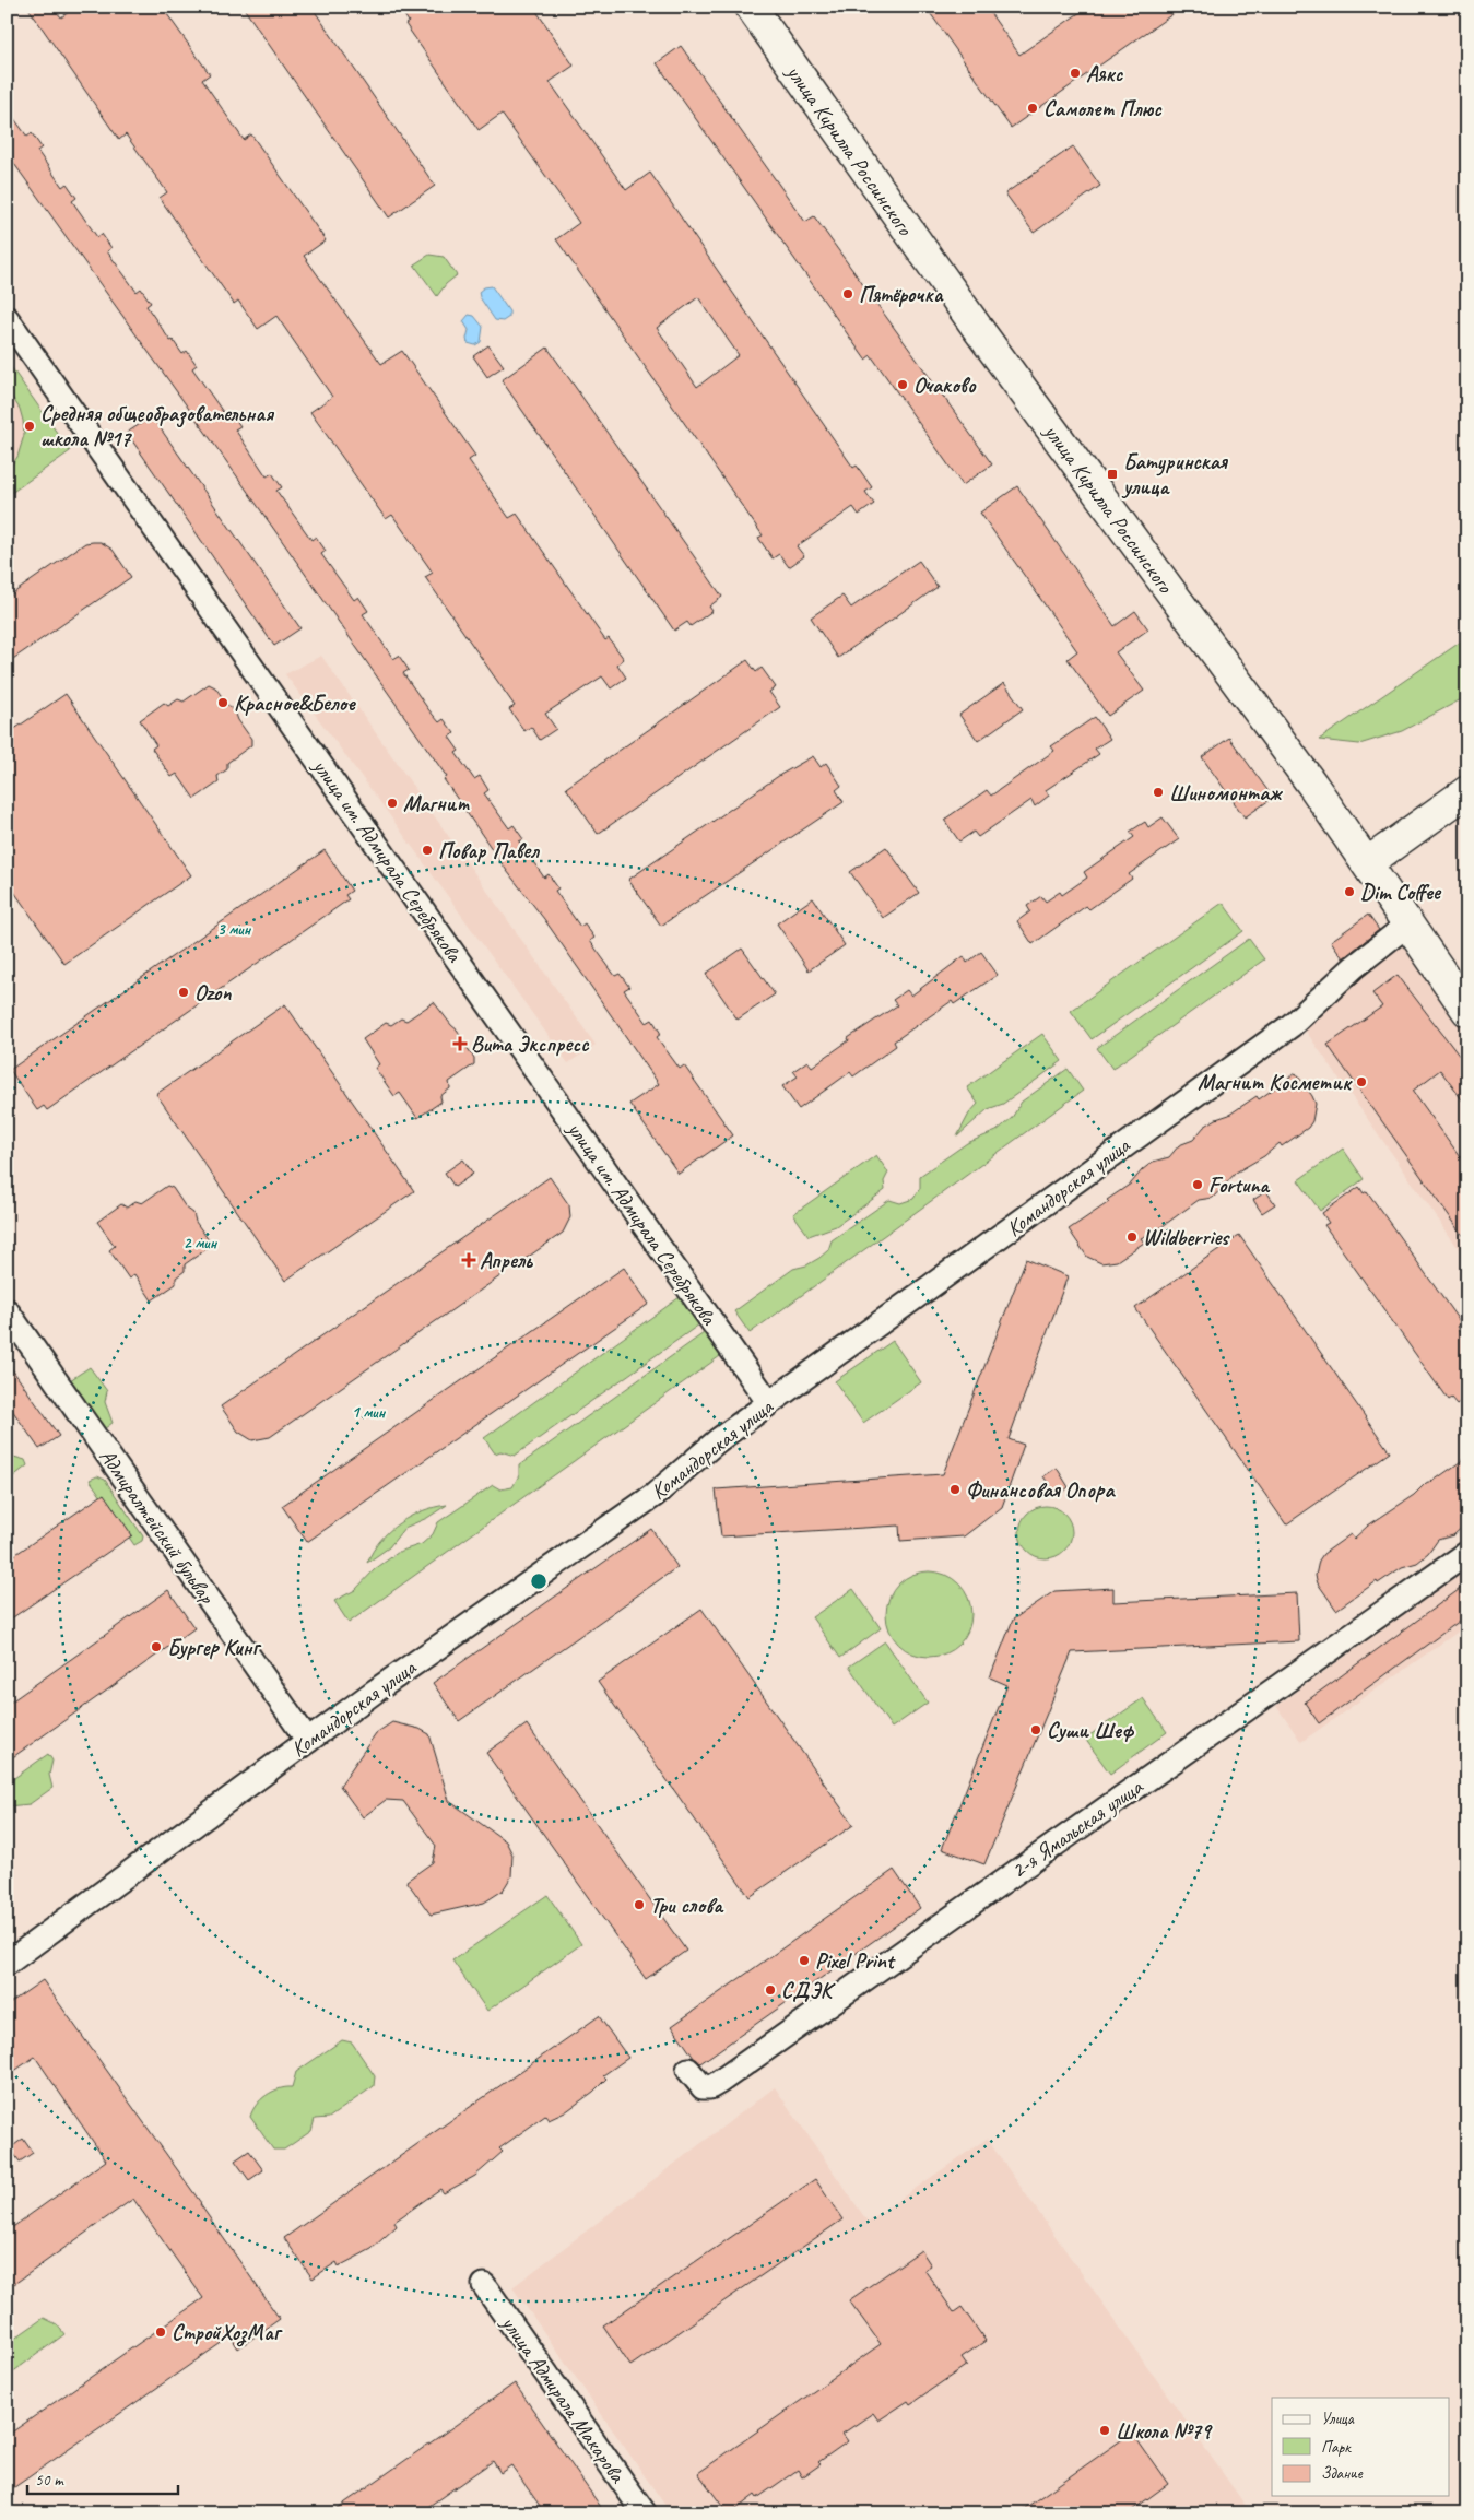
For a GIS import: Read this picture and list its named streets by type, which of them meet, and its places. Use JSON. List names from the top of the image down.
{
  "streets": {
    "main road": ["улица Кирилла Россинского"],
    "street": [
      "улица им. Адмирала Серебрякова",
      "Командорская улица",
      "Адмиралтейский бульвар",
      "2-я Ямальская улица",
      "улица Адмирала Макарова"
    ]
  },
  "crossings": [
    ["улица Кирилла Россинского", "Командорская улица"],
    ["улица им. Адмирала Серебрякова", "Командорская улица"],
    ["Командорская улица", "Адмиралтейский бульвар"]
  ],
  "places": {
    "other": [
      "Аякс",
      "Самолет Плюс",
      "Пятёрочка",
      "Очаково",
      "Средняя общеобразовательная школа №17",
      "Красное&Белое",
      "Шиномонтаж",
      "Магнит",
      "Повар Павел",
      "Dim Coffee",
      "Ozon",
      "Магнит Косметик",
      "Fortuna",
      "Wildberries",
      "Финансовая Опора",
      "Бургер Кинг",
      "Суши Шеф",
      "Три слова",
      "Pixel Print",
      "СДЭК",
      "СтройХозМаг",
      "Школа №79"
    ],
    "transit": ["Батуринская улица"],
    "health": ["Вита Экспресс", "Апрель"]
  },
  "legend": ["Улица", "Парк", "Здание"],
  "scale_bar": "50 m",
  "rings": ["3 мин", "2 мин", "1 мин"]
}
